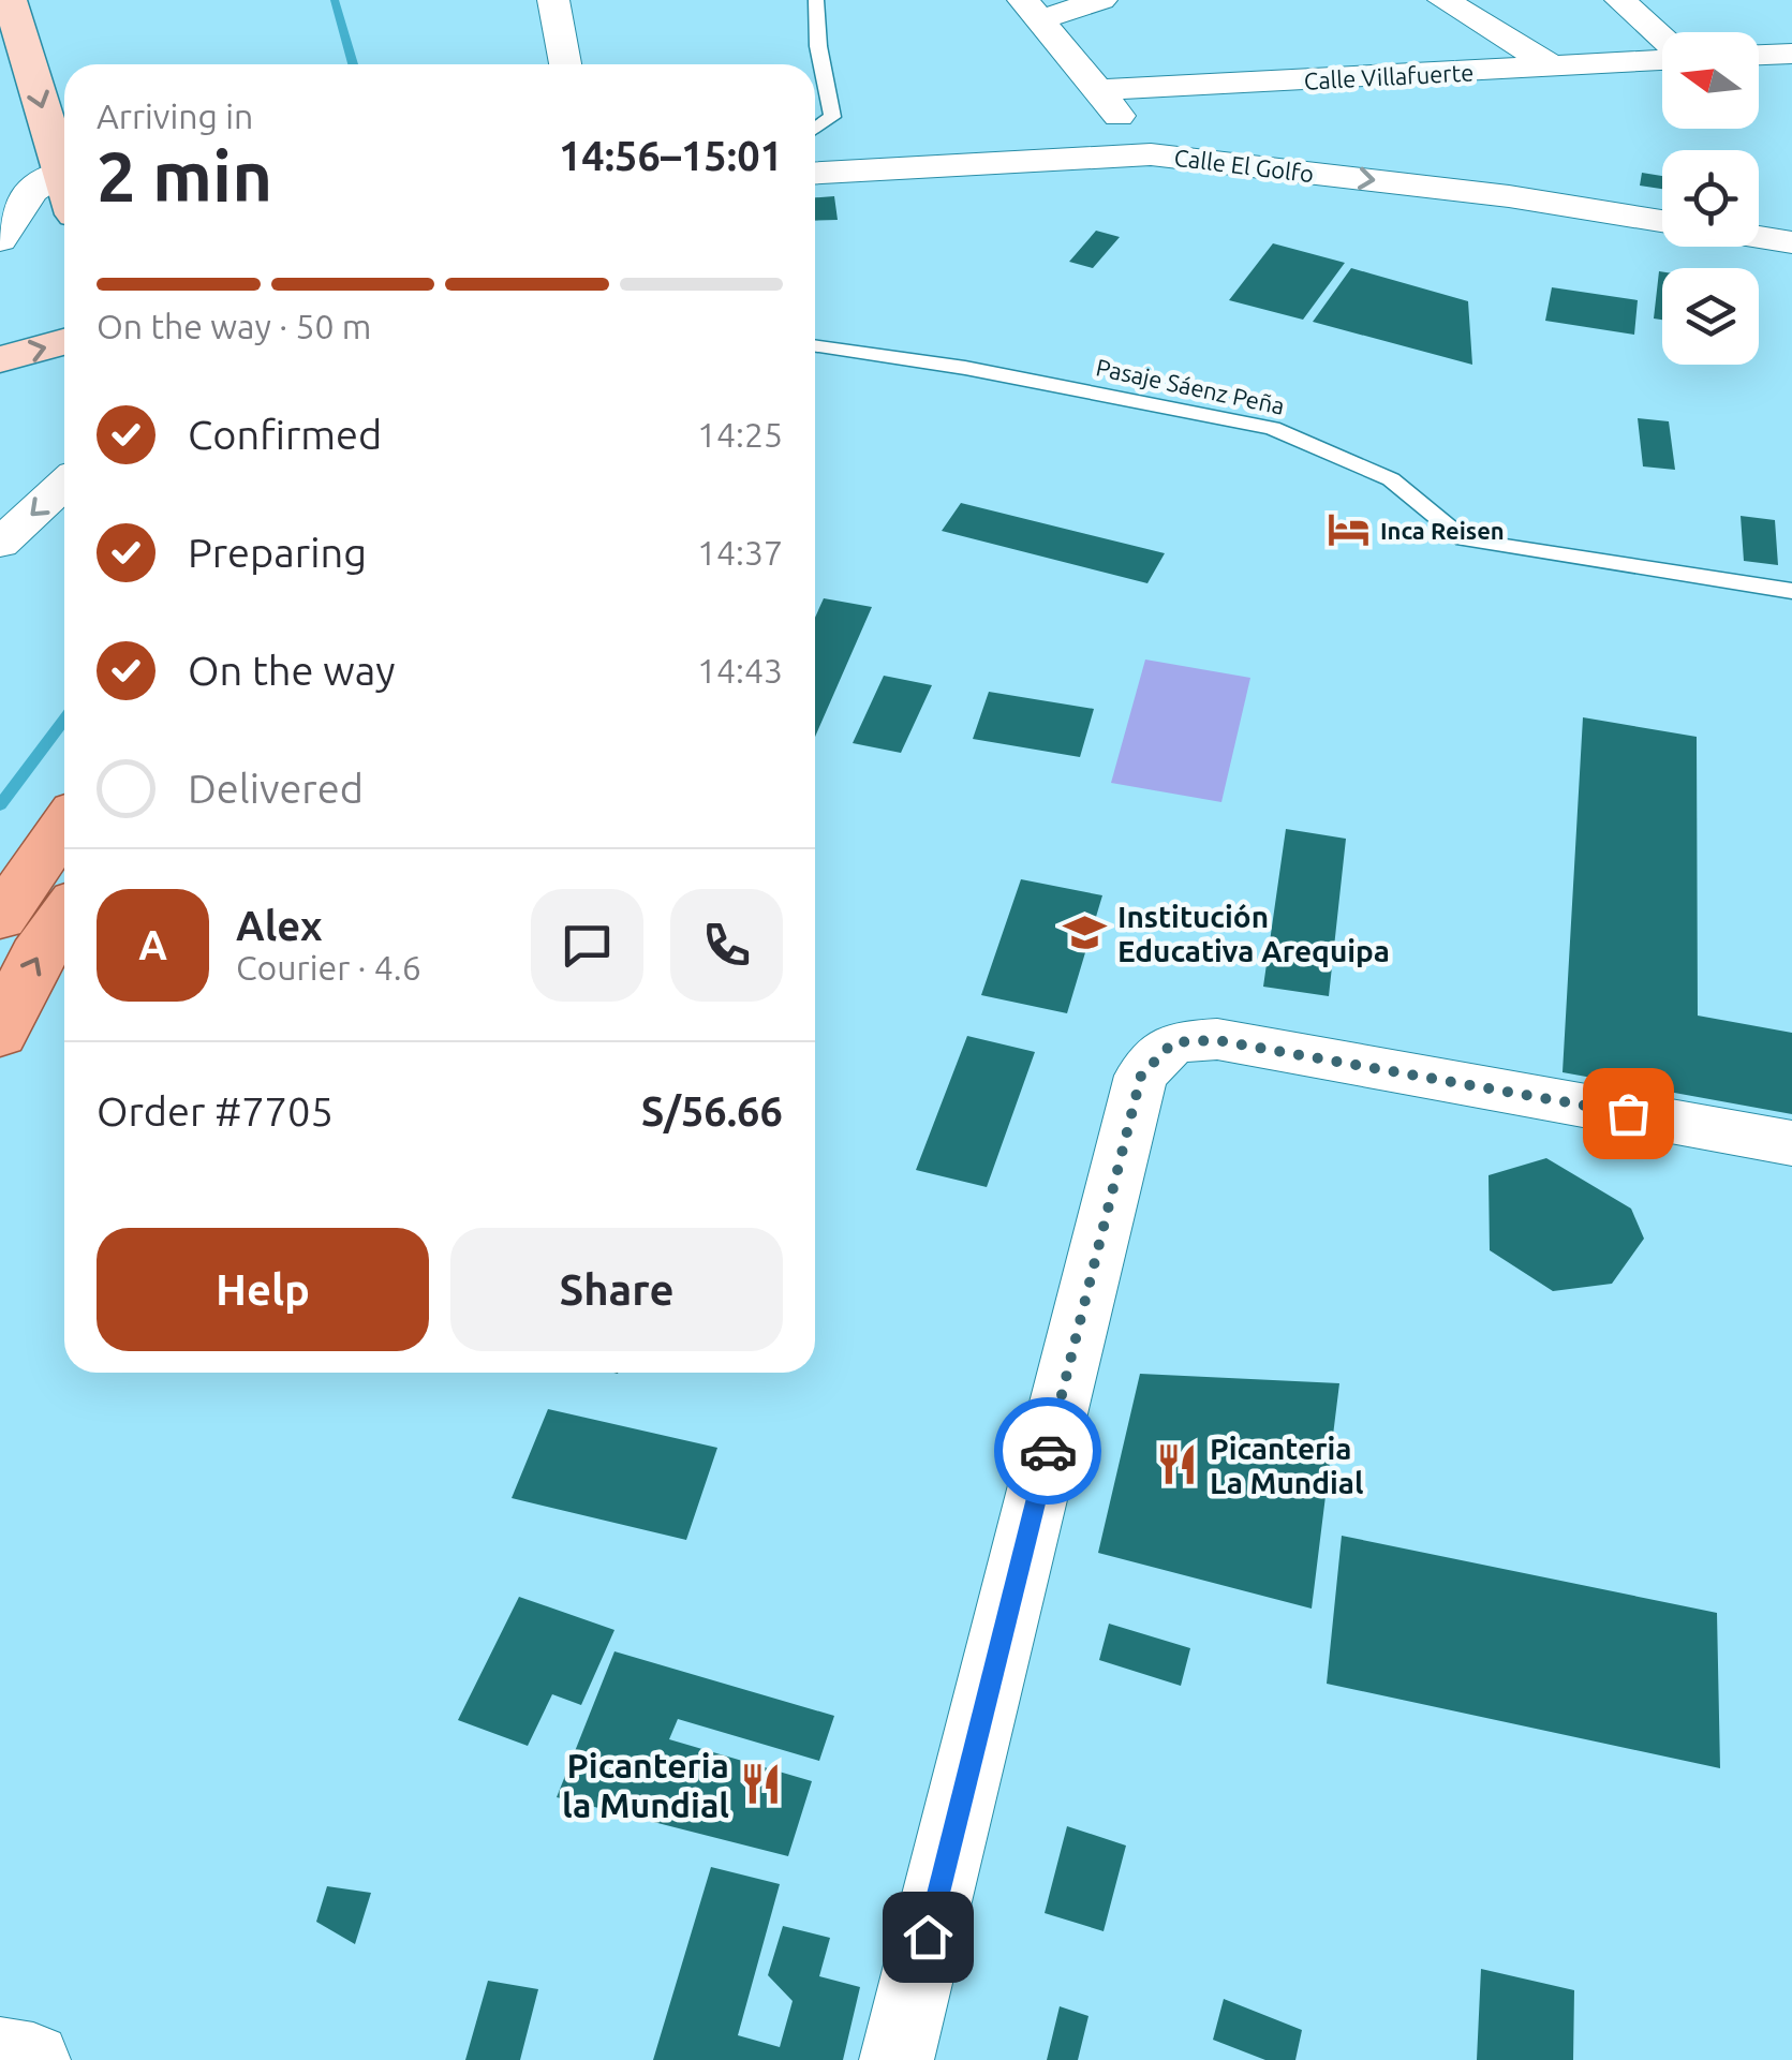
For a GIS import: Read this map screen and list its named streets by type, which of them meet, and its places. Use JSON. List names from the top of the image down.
{
  "streets": {
    "street": ["Calle Villafuerte", "Calle El Golfo"],
    "lane": ["Pasaje Sáenz Peña"]
  },
  "one_way": ["Calle El Golfo"],
  "places": {
    "hotel": ["Inca Reisen"],
    "school or university": ["Institución Educativa Arequipa"],
    "restaurant": ["Picanteria La Mundial", "Picanteria la Mundial"]
  },
  "north": "left",
  "page": {
    "heading": ["2 min", "Arriving in", "14:56–15:01"],
    "panel": [
      "Alex",
      "Courier · 4.6",
      "Order #7705",
      "S/56.66"
    ],
    "bar": "On the way · 50 m",
    "list": [
      ["Confirmed", "14:25"],
      ["Preparing", "14:37"],
      ["On the way", "14:43"],
      "Delivered"
    ],
    "round": "A",
    "buttons": ["Help", "Share"]
  }
}
